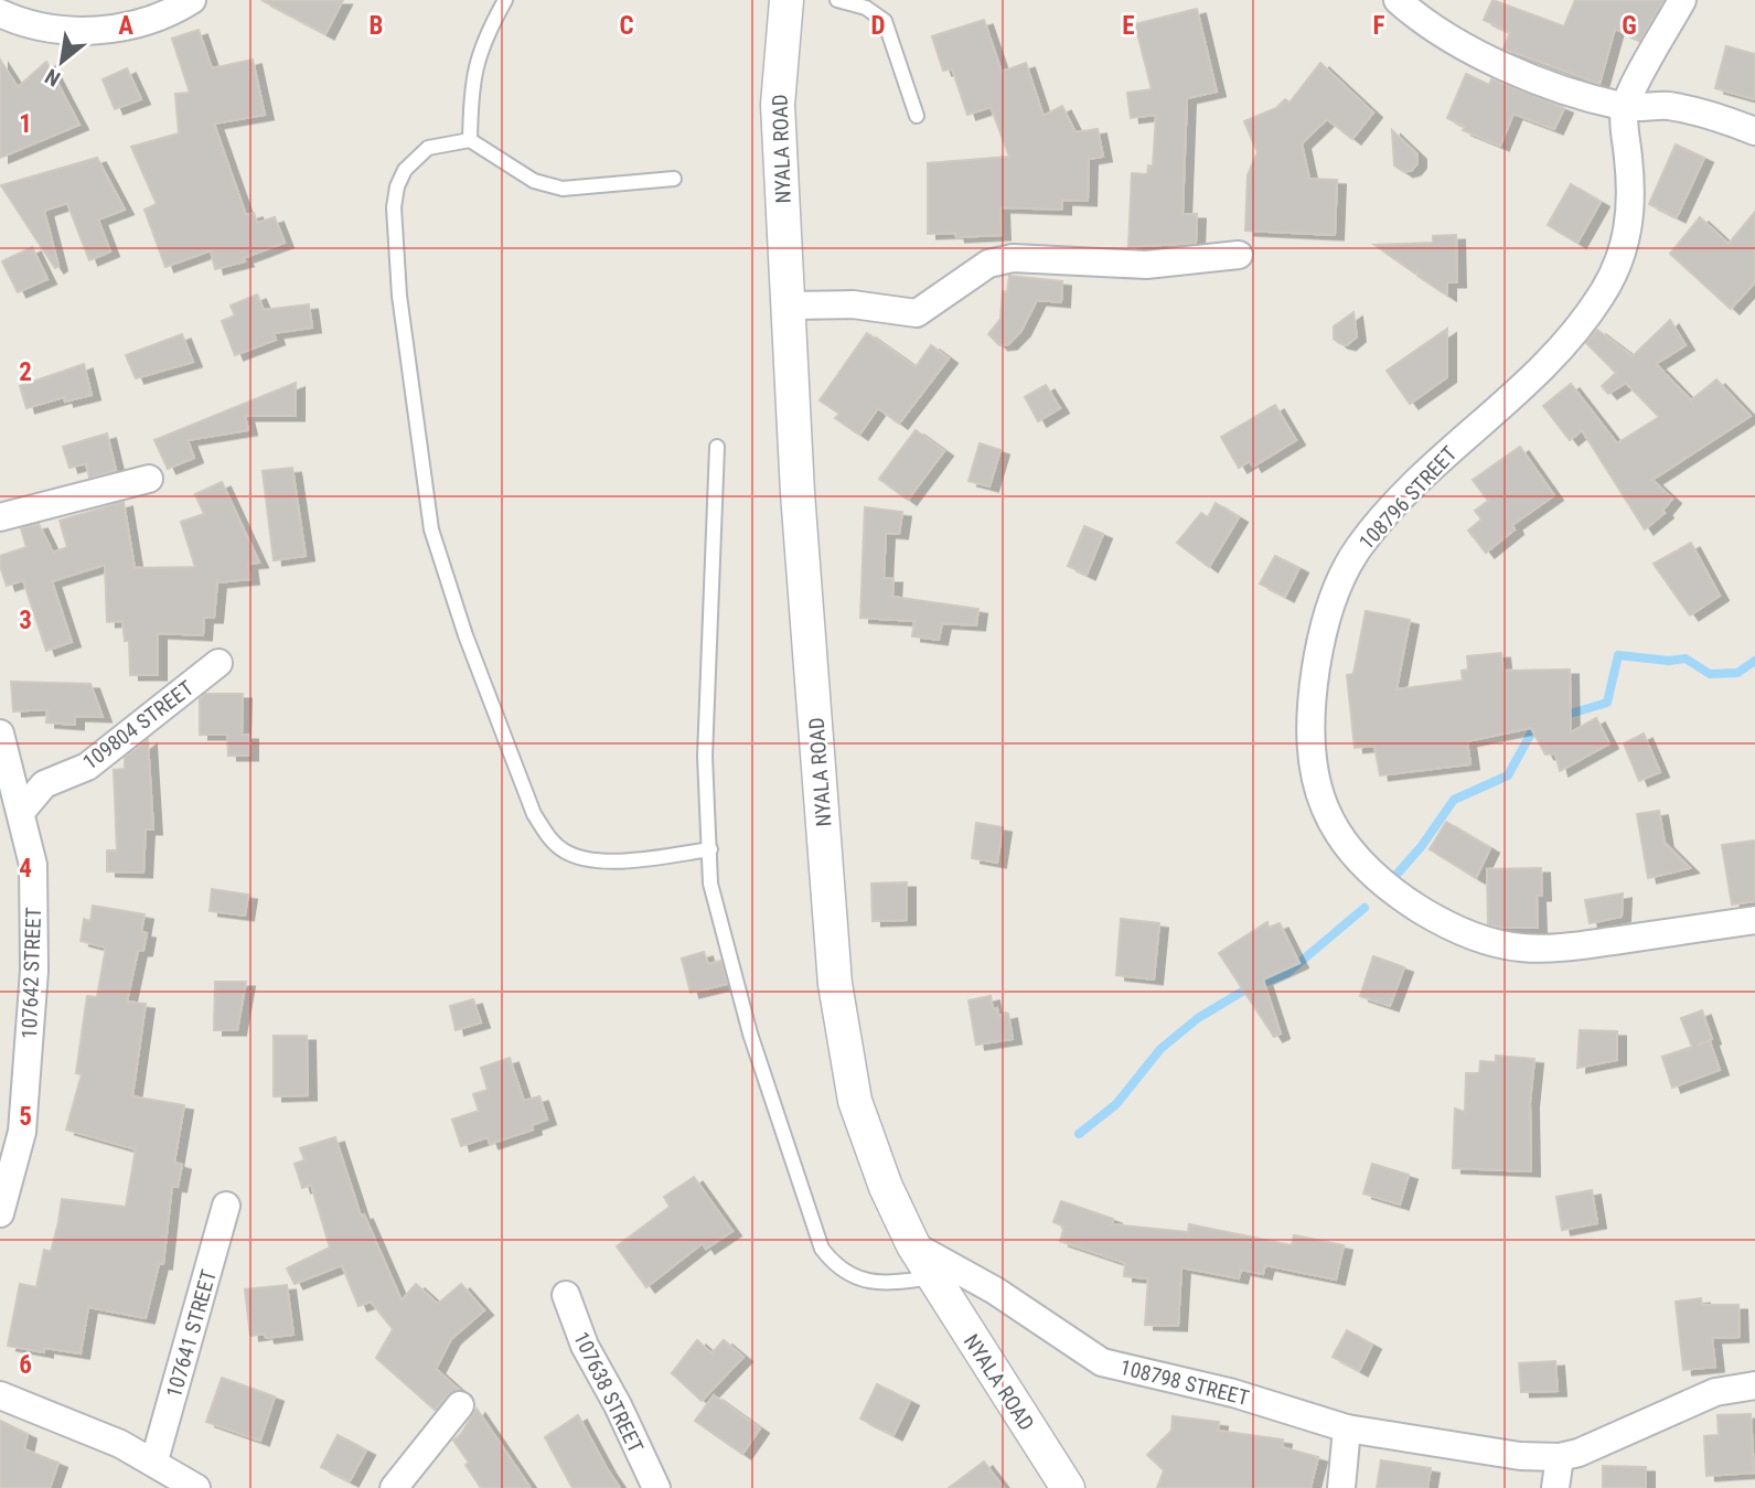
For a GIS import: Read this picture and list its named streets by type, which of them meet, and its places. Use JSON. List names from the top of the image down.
{
  "streets": {
    "street": [
      "NYALA ROAD",
      "108796 STREET",
      "109804 STREET",
      "107642 STREET",
      "107641 STREET",
      "108798 STREET",
      "107638 STREET"
    ]
  },
  "crossings": [
    ["NYALA ROAD", "108798 STREET"],
    ["109804 STREET", "107642 STREET"]
  ],
  "north": "bottom left",
  "grid": {
    "columns": [
      "A",
      "B",
      "C",
      "D",
      "E",
      "F",
      "G"
    ],
    "rows": [
      "1",
      "2",
      "3",
      "4",
      "5",
      "6"
    ]
  }
}
